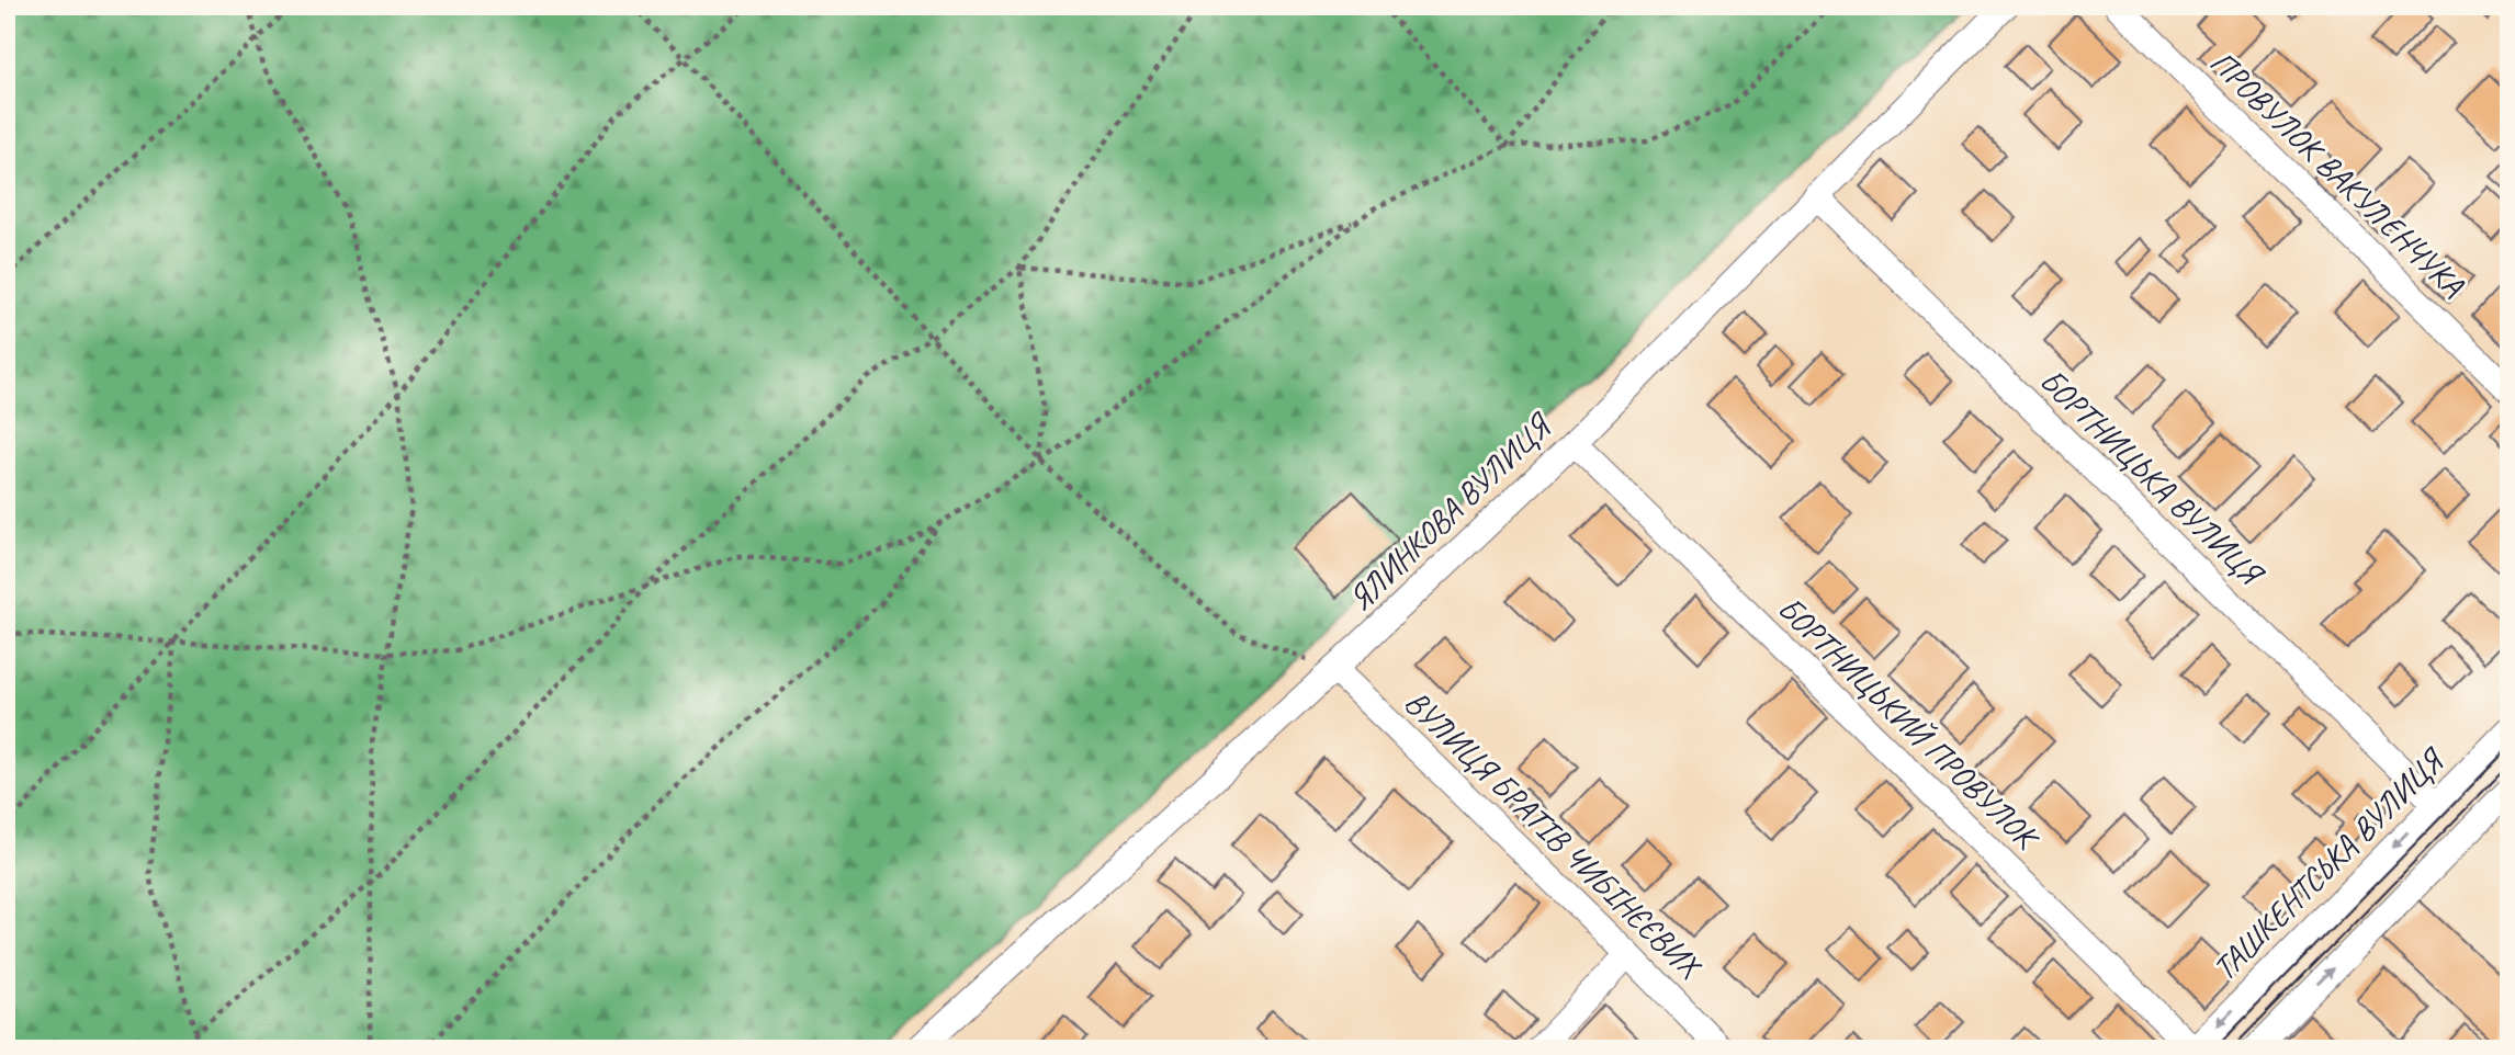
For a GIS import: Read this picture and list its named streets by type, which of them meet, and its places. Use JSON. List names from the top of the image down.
{
  "streets": {
    "street": [
      "ПРОВУЛОК ВАКУЛЕНЧУКА",
      "БОРТНИЦЬКА ВУЛИЦЯ",
      "ЯЛИНКОВА ВУЛИЦЯ",
      "БОРТНИЦЬКИЙ ПРОВУЛОК",
      "ВУЛИЦЯ БРАТІВ ЧИБІНЄЄВИХ",
      "ТАШКЕНТСЬКА ВУЛИЦЯ"
    ]
  },
  "crossings": [
    ["БОРТНИЦЬКА ВУЛИЦЯ", "ЯЛИНКОВА ВУЛИЦЯ"],
    ["БОРТНИЦЬКА ВУЛИЦЯ", "ТАШКЕНТСЬКА ВУЛИЦЯ"],
    ["ЯЛИНКОВА ВУЛИЦЯ", "БОРТНИЦЬКИЙ ПРОВУЛОК"],
    ["ЯЛИНКОВА ВУЛИЦЯ", "ВУЛИЦЯ БРАТІВ ЧИБІНЄЄВИХ"],
    ["БОРТНИЦЬКИЙ ПРОВУЛОК", "ТАШКЕНТСЬКА ВУЛИЦЯ"]
  ]
}
